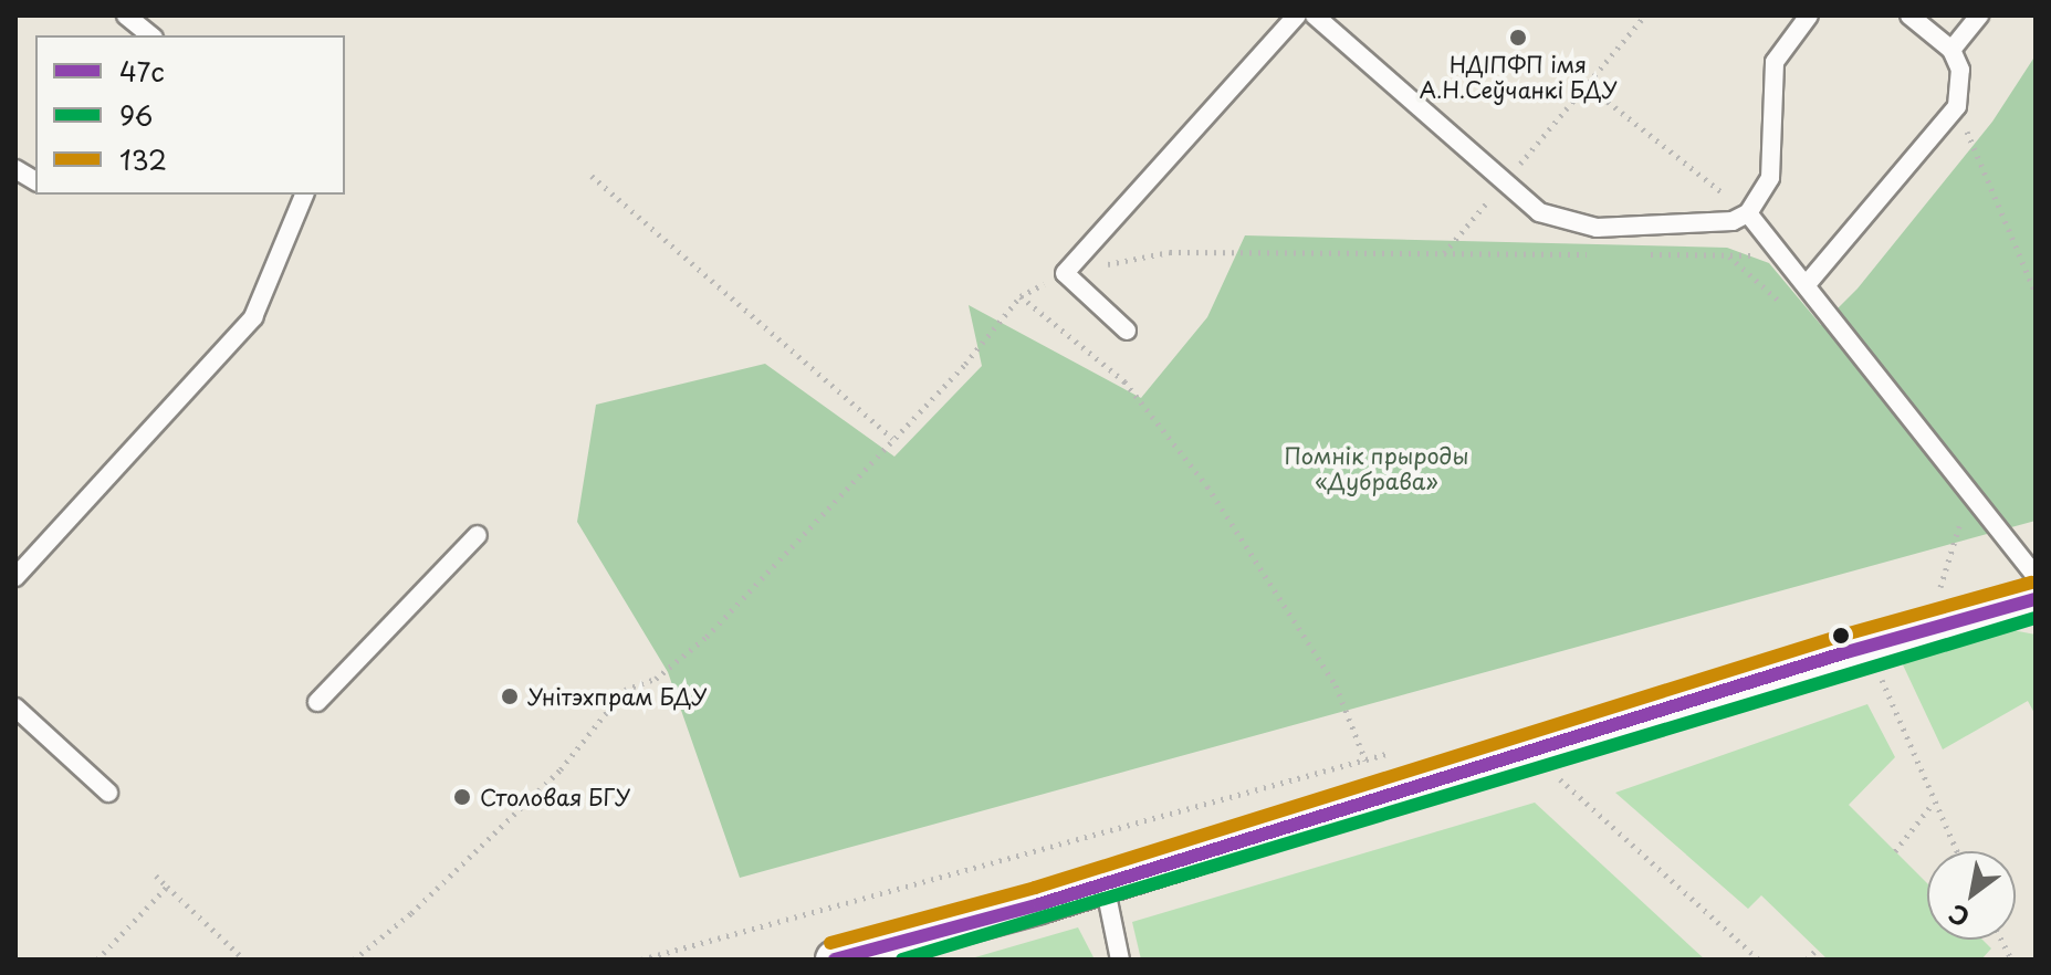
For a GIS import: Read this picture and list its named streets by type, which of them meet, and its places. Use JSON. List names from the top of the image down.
{
  "parks": ["Помнік прыроды «Дубрава»"],
  "places": ["НДІПФП імя А.Н.Сеўчанкі БДУ", "Унітэхпрам БДУ", "Столовая БГУ"],
  "lines": ["transit line 132", "transit line 47с", "transit line 96"],
  "legend": ["47с", "96", "132"],
  "north": "bottom left"
}
